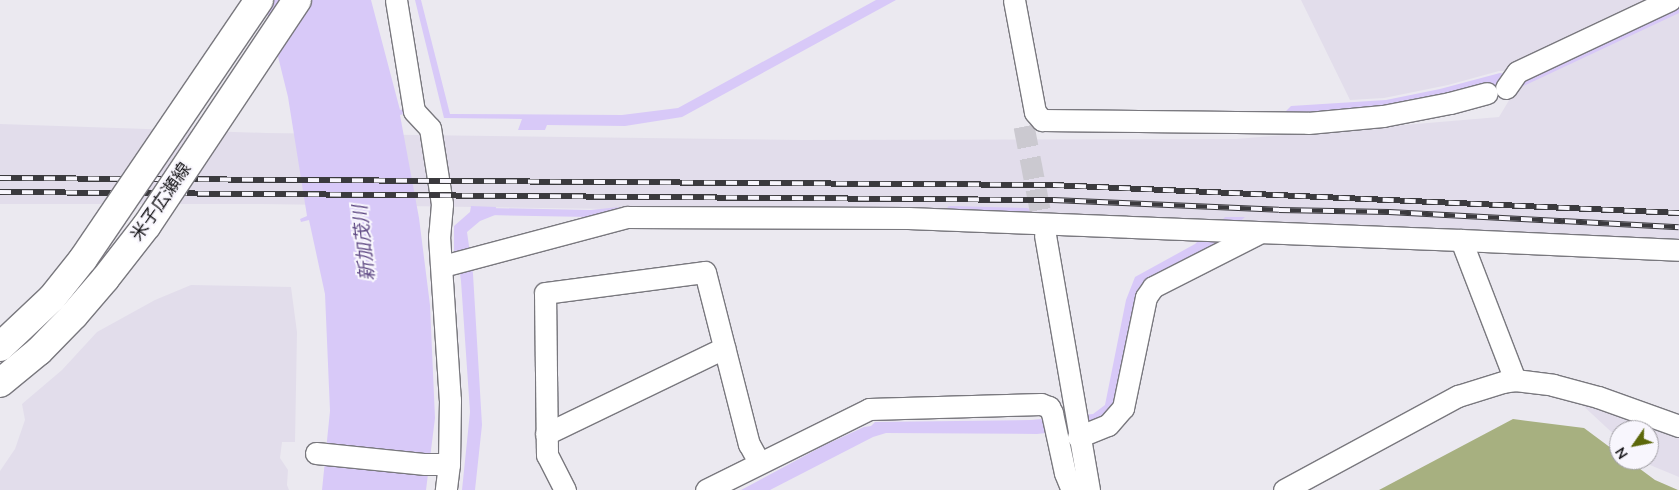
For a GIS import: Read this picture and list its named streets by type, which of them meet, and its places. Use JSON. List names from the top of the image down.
{
  "streets": {
    "main road": ["米子広瀬線"]
  },
  "water": ["新加茂川"],
  "north": "bottom left"
}
